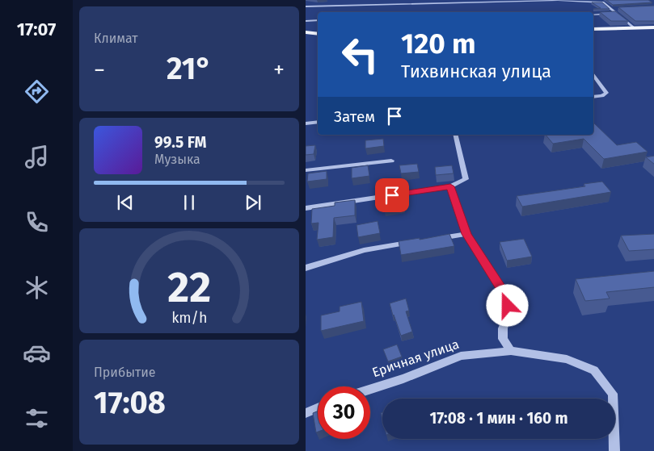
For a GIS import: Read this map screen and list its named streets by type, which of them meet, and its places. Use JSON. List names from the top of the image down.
{
  "streets": {
    "street": ["Еричная улица"]
  },
  "page": {
    "tabs": "17:07",
    "tile": [
      "Климат",
      ["Прибытие", "17:08"]
    ],
    "turn": ["120 m", "Тихвинская улица"],
    "heat": ["−", "21°", "+"],
    "then": "Затем",
    "song": ["99.5 FM", "Музыка"],
    "limit": "30",
    "trip": "17:08 · 1 мин · 160 m",
    "gauge": ["22", "km/h"]
  }
}
